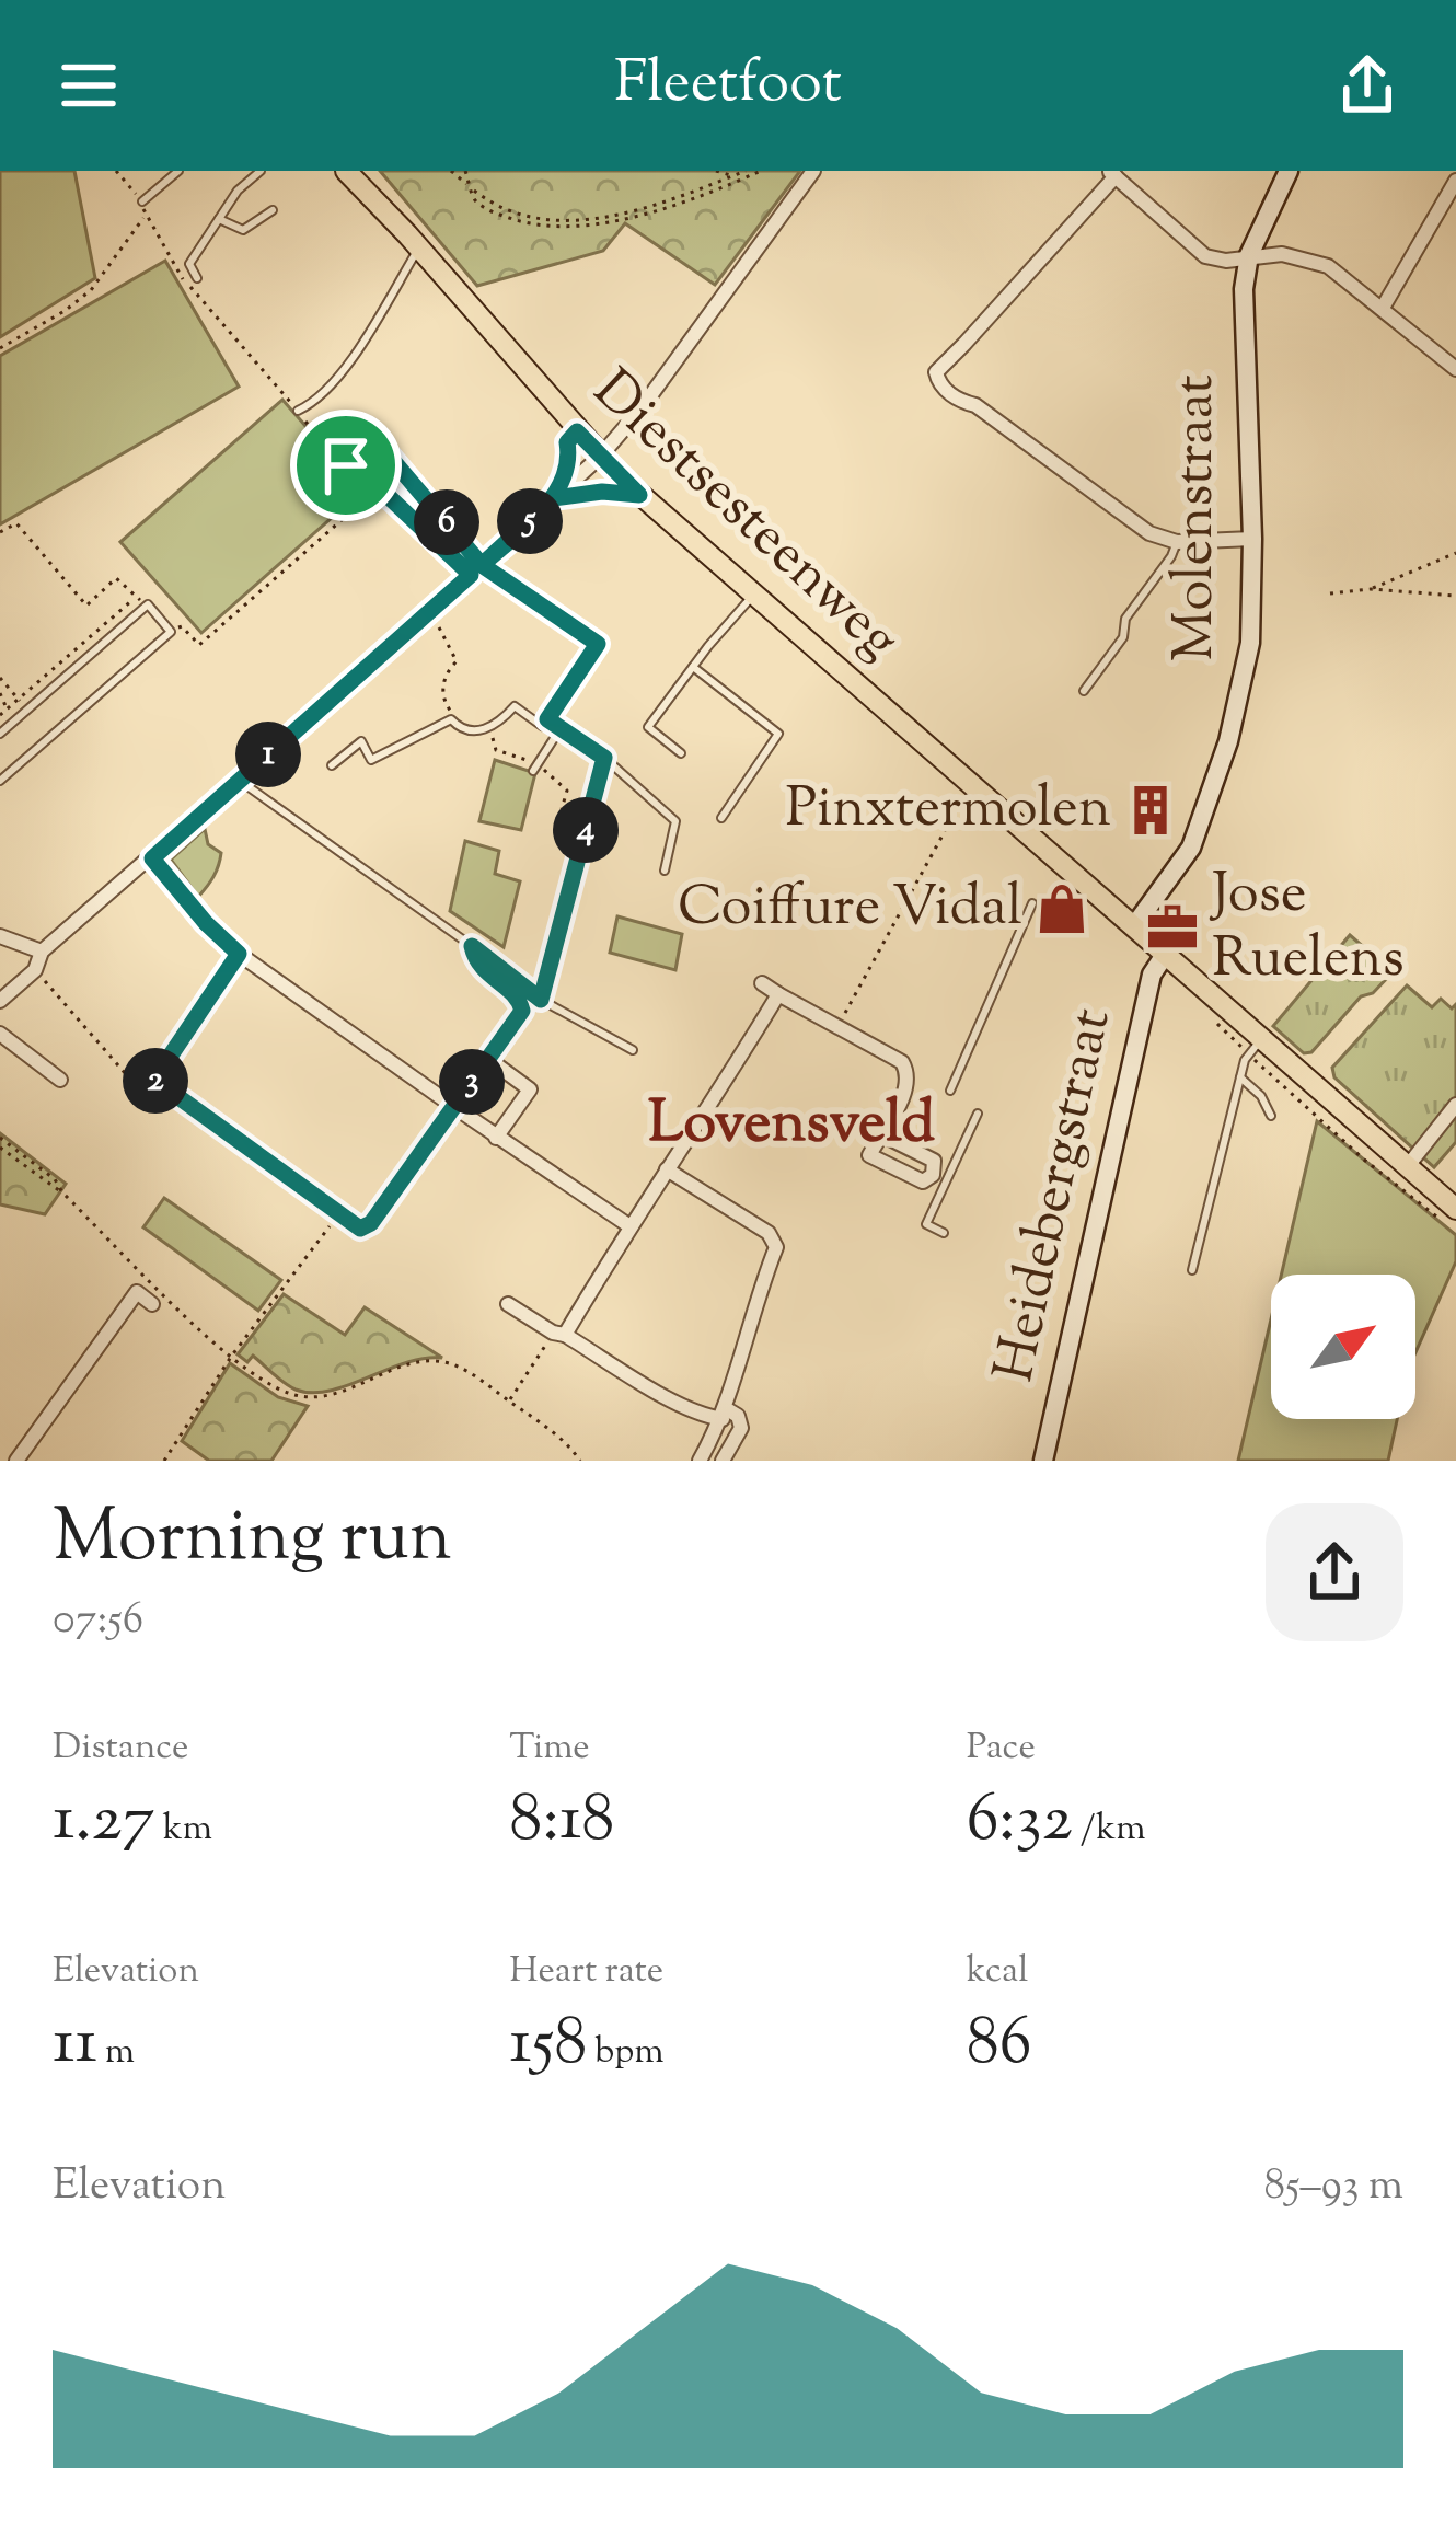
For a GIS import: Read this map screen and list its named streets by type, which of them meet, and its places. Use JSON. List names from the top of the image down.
{
  "streets": {
    "main road": ["Diestsesteenweg"],
    "street": ["Molenstraat", "Heidebergstraat"]
  },
  "crossings": [
    ["Diestsesteenweg", "Molenstraat"],
    ["Diestsesteenweg", "Heidebergstraat"]
  ],
  "districts": ["Lovensveld"],
  "places": {
    "building": ["Pinxtermolen"],
    "shop": ["Coiffure Vidal"],
    "office": ["Jose Ruelens"]
  },
  "north": "top right",
  "page": {
    "header": "Fleetfoot",
    "pins": [
      "5",
      "6",
      "1",
      "4",
      "2",
      "3"
    ],
    "heading": ["Morning run", "07:56"],
    "stats": [
      ["Distance", "1.27 km"],
      ["Time", "8:18"],
      ["Pace", "6:32 /km"],
      ["Elevation", "11 m"],
      ["Heart rate", "158 bpm"],
      ["kcal", "86"]
    ],
    "chart": ["Elevation", "85–93 m"]
  }
}
